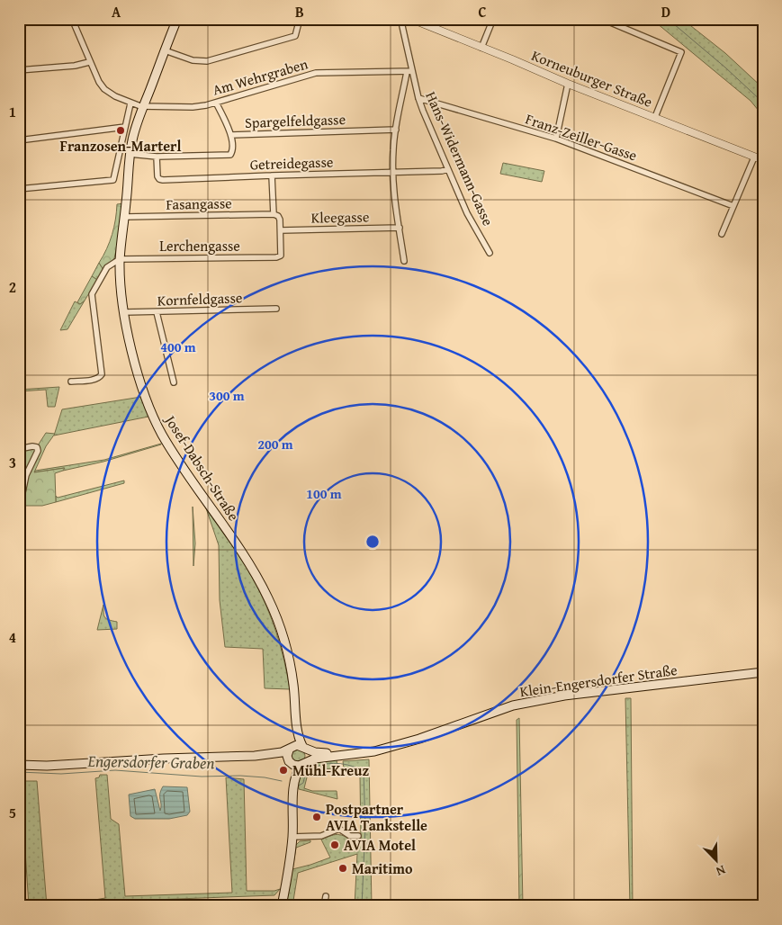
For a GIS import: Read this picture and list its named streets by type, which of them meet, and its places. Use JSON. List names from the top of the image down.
{
  "streets": {
    "main road": ["Josef-Dabsch-Straße", "Klein-Engersdorfer Straße"],
    "street": [
      "Am Wehrgraben",
      "Korneuburger Straße",
      "Spargelfeldgasse",
      "Franz-Zeiller-Gasse",
      "Hans-Widermann-Gasse",
      "Getreidegasse",
      "Fasangasse",
      "Kleegasse",
      "Lerchengasse",
      "Kornfeldgasse"
    ]
  },
  "crossings": [
    ["Am Wehrgraben", "Spargelfeldgasse"],
    ["Am Wehrgraben", "Hans-Widermann-Gasse"],
    ["Am Wehrgraben", "Josef-Dabsch-Straße"],
    ["Franz-Zeiller-Gasse", "Hans-Widermann-Gasse"],
    ["Hans-Widermann-Gasse", "Getreidegasse"],
    ["Fasangasse", "Josef-Dabsch-Straße"],
    ["Kleegasse", "Lerchengasse"],
    ["Lerchengasse", "Josef-Dabsch-Straße"],
    ["Kornfeldgasse", "Josef-Dabsch-Straße"],
    ["Josef-Dabsch-Straße", "Klein-Engersdorfer Straße"]
  ],
  "water": ["Engersdorfer Graben"],
  "places": [
    "Franzosen-Marterl",
    "Mühl-Kreuz",
    "Postpartner AVIA Tankstelle",
    "AVIA Motel",
    "Maritimo"
  ],
  "north": "bottom right",
  "grid": {
    "columns": [
      "A",
      "B",
      "C",
      "D"
    ],
    "rows": [
      "1",
      "2",
      "3",
      "4",
      "5"
    ]
  },
  "rings": [
    "400 m",
    "300 m",
    "200 m",
    "100 m"
  ]
}
